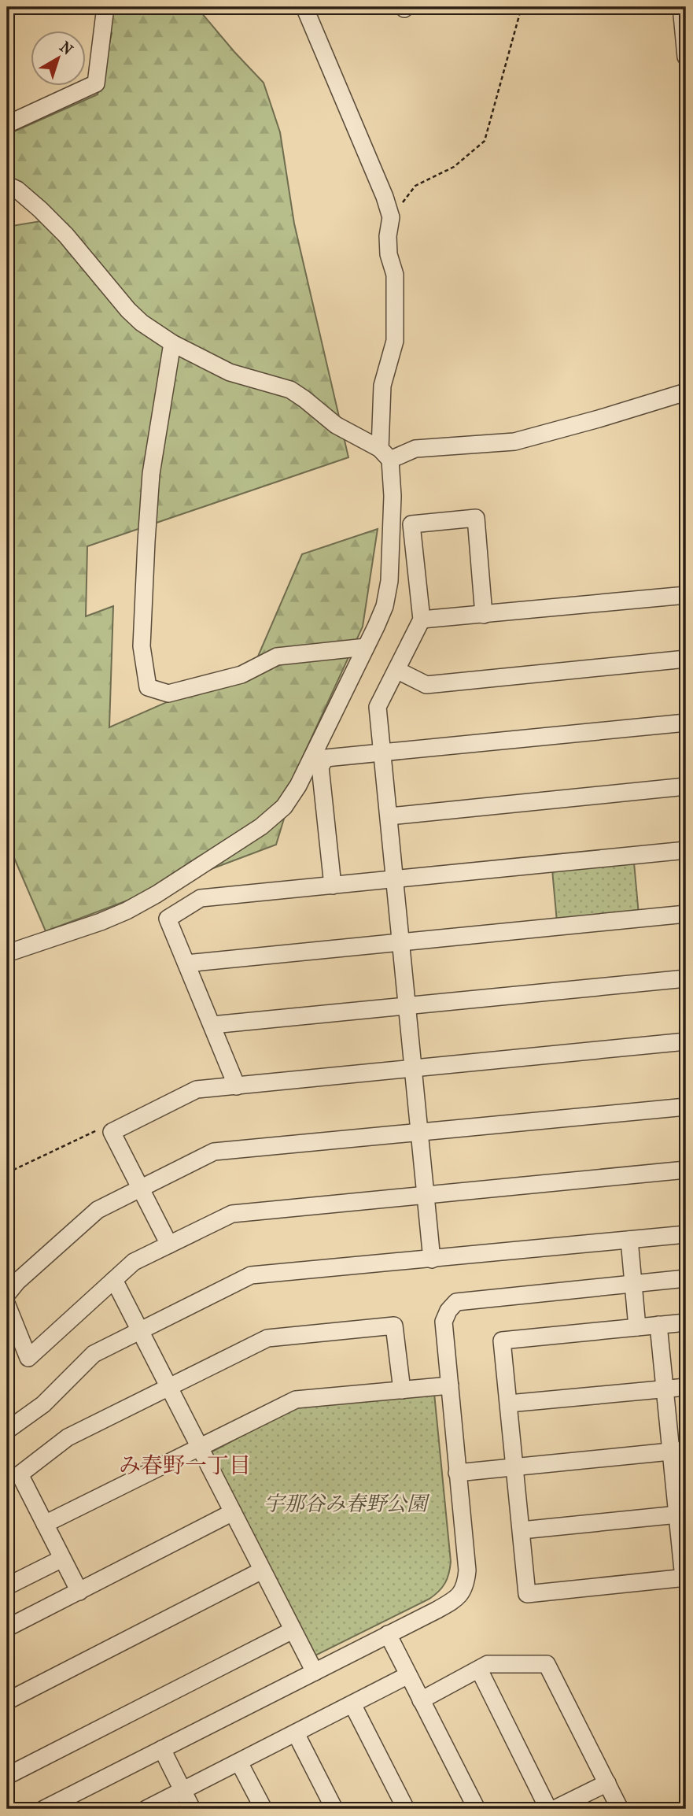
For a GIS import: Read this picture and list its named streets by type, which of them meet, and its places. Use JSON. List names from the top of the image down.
{
  "districts": ["み春野一丁目"],
  "parks": ["宇那谷み春野公園"],
  "north": "top right"
}
